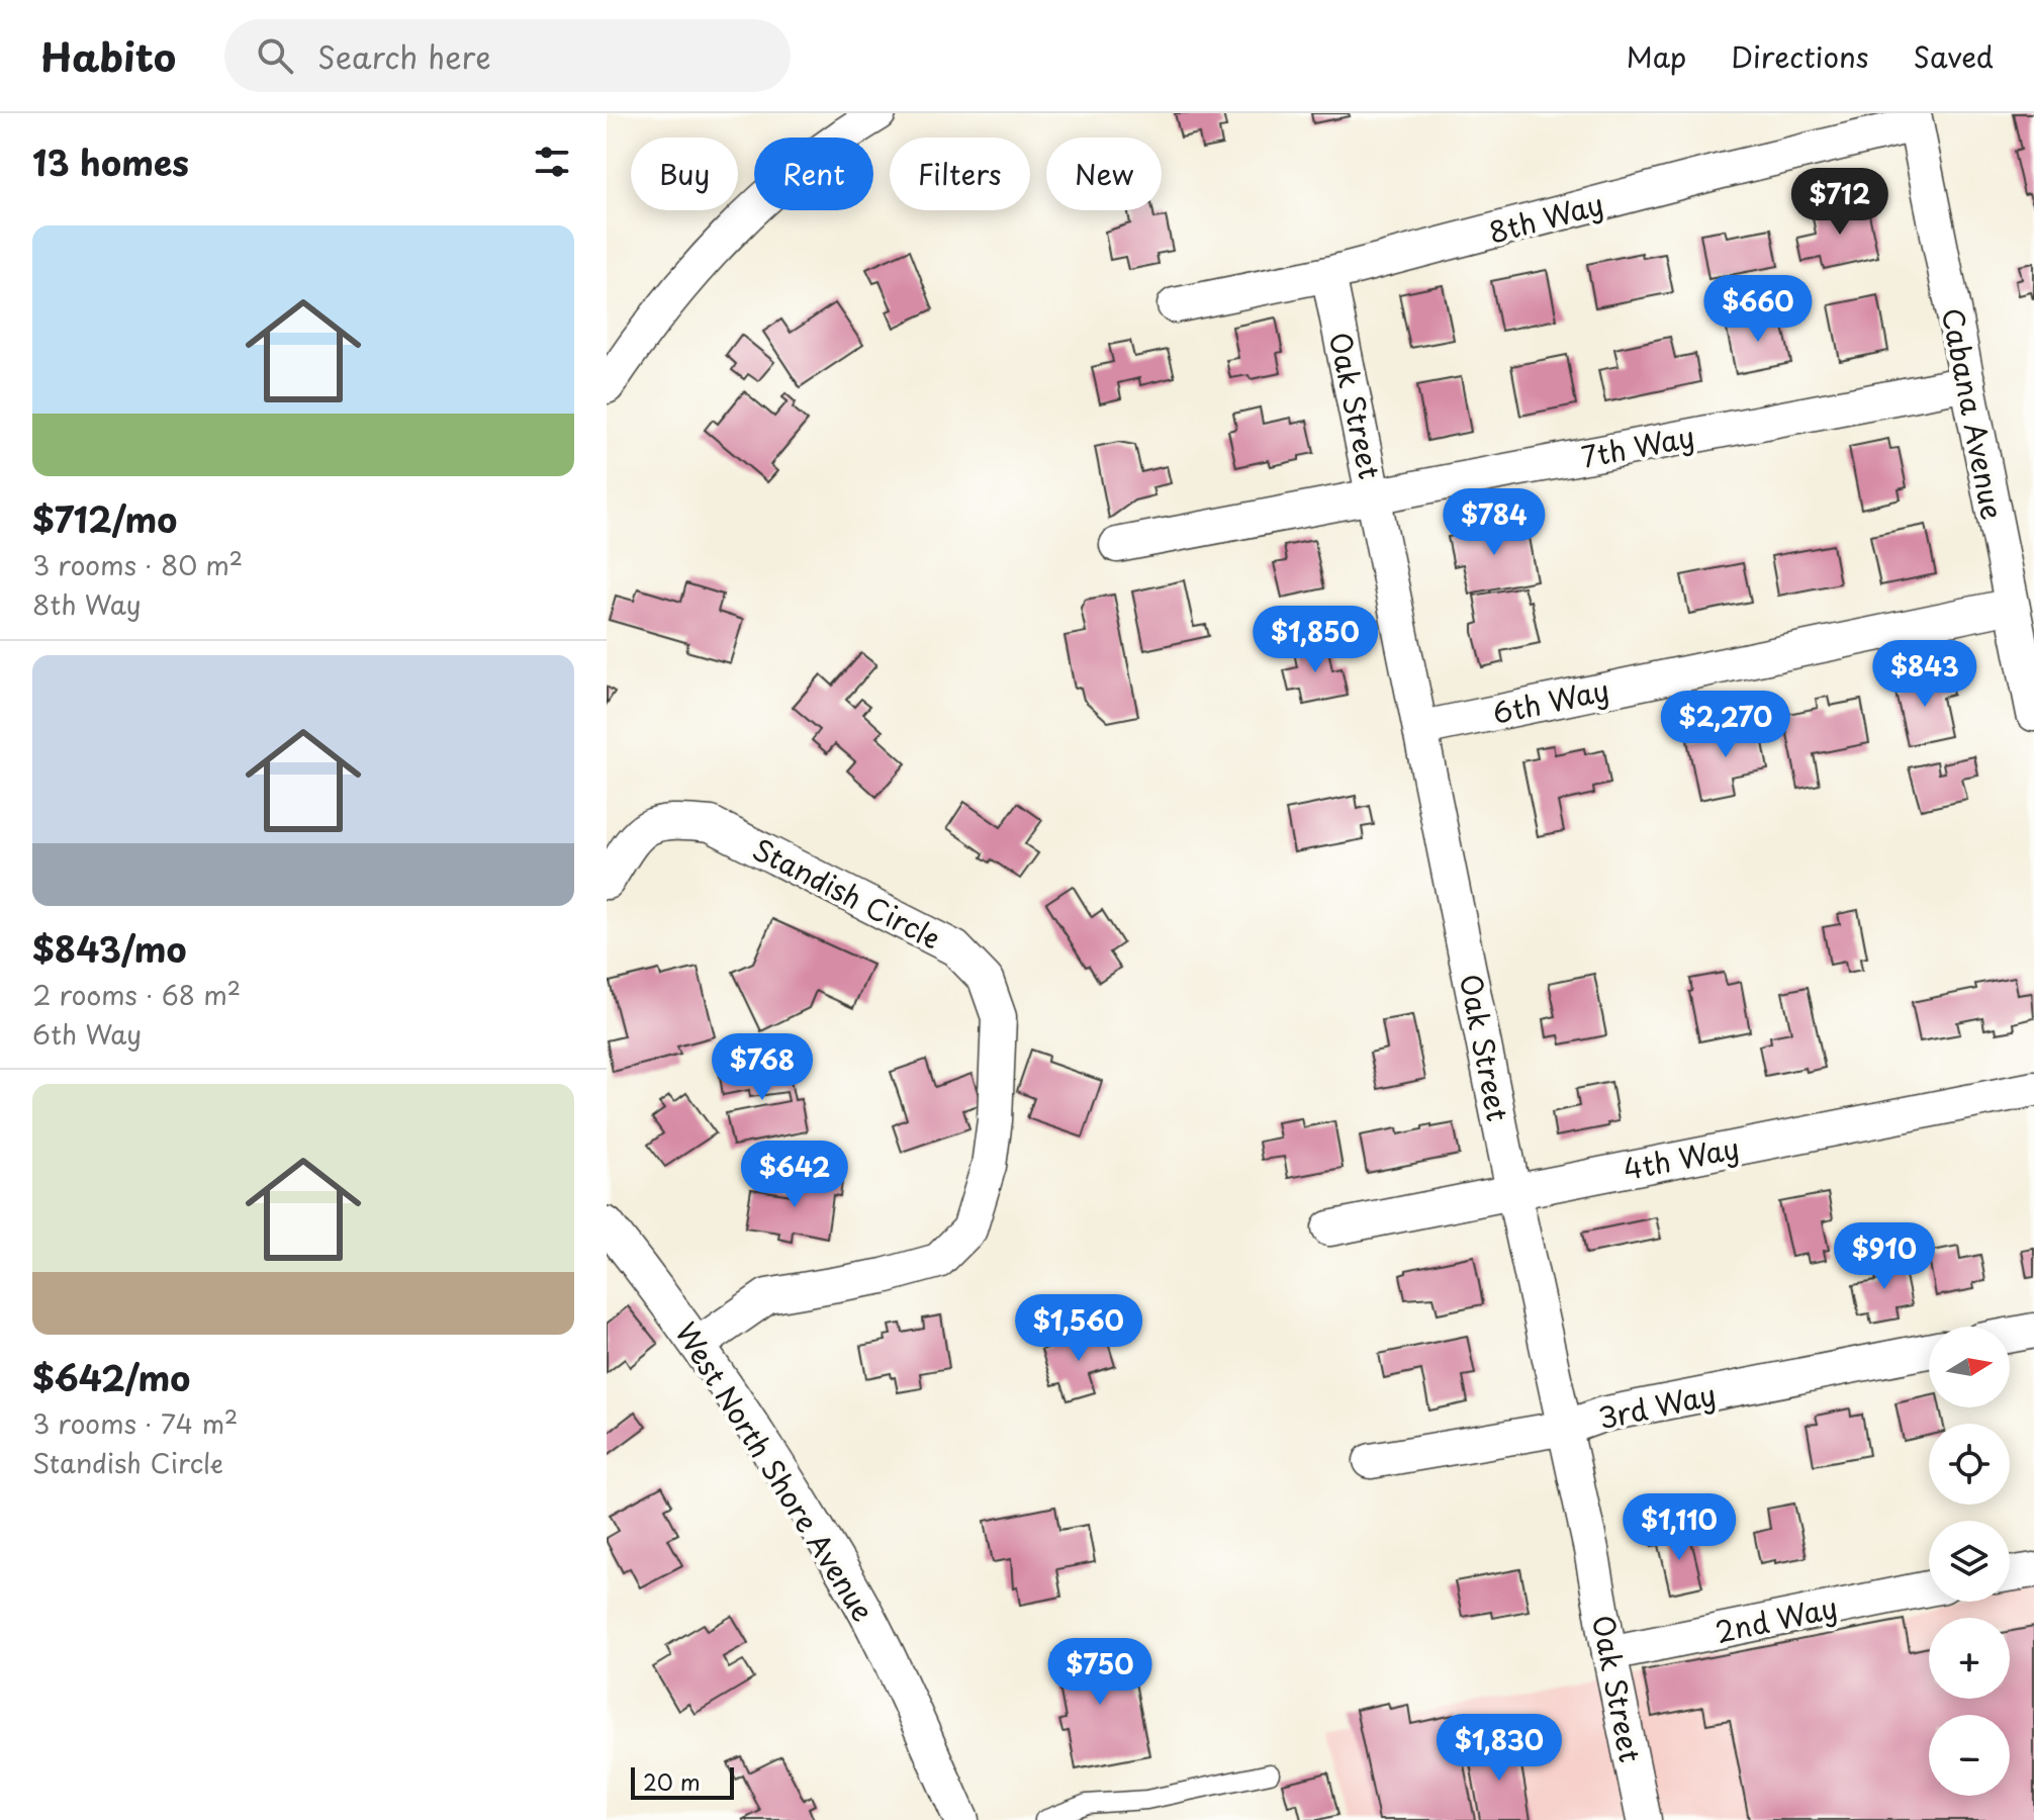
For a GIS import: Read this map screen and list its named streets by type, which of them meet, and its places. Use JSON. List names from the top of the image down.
{
  "streets": {
    "street": [
      "8th Way",
      "Oak Street",
      "Cabana Avenue",
      "7th Way",
      "6th Way",
      "Standish Circle",
      "4th Way",
      "3rd Way",
      "West North Shore Avenue",
      "2nd Way"
    ]
  },
  "crossings": [
    ["8th Way", "Oak Street"],
    ["8th Way", "Cabana Avenue"],
    ["Oak Street", "7th Way"],
    ["Oak Street", "6th Way"],
    ["Oak Street", "4th Way"],
    ["Oak Street", "3rd Way"],
    ["Oak Street", "2nd Way"],
    ["Cabana Avenue", "7th Way"],
    ["Cabana Avenue", "6th Way"],
    ["Standish Circle", "West North Shore Avenue"]
  ],
  "scale_bar": "20 m",
  "north": "right",
  "page": {
    "header": "Habito",
    "search": "Search here",
    "nav": ["Map", "Directions", "Saved"],
    "heading": "13 homes",
    "chip": [
      "Buy",
      "Rent",
      "Filters",
      "New"
    ],
    "price": [
      "$712",
      "$660",
      "$784",
      "$1,850",
      "$843",
      "$2,270",
      "$768",
      "$642",
      "$910",
      "$1,560",
      "$1,110",
      "$750",
      "$1,830"
    ],
    "list": [
      {
        "name": "$712/mo",
        "note": "3 rooms · 80 m² · 8th Way"
      },
      {
        "name": "$843/mo",
        "note": "2 rooms · 68 m² · 6th Way"
      },
      {
        "name": "$642/mo",
        "note": "3 rooms · 74 m² · Standish Circle"
      }
    ],
    "map_buttons": ["+", "−"],
    "scale": "20 m"
  }
}
